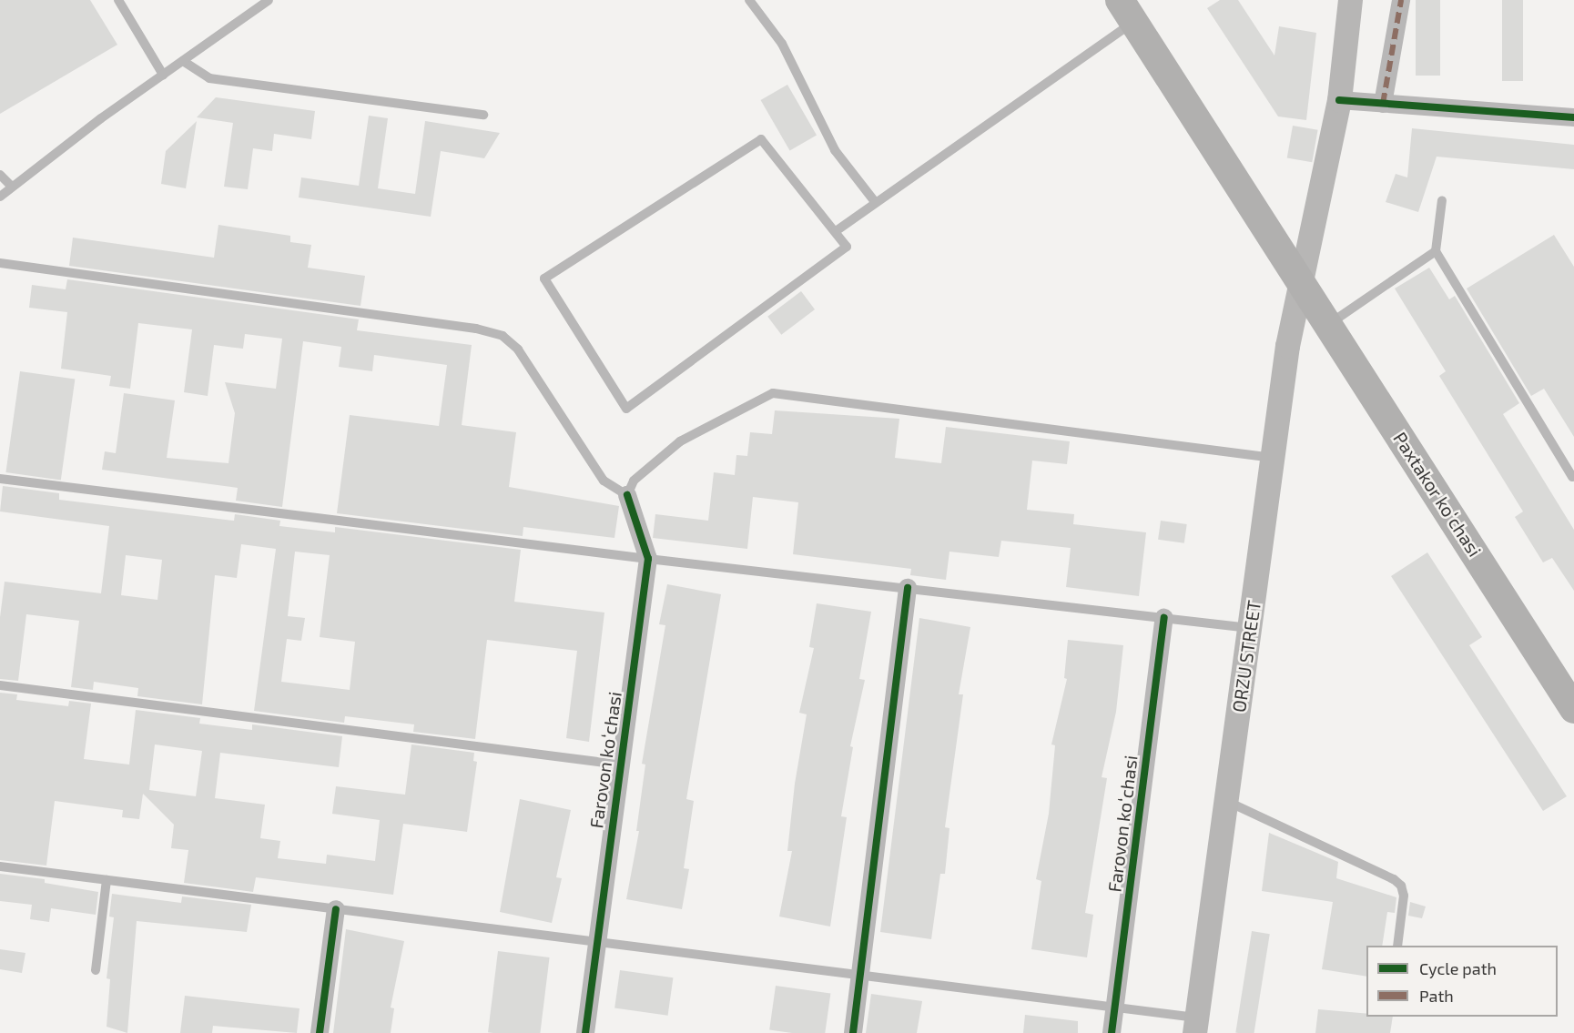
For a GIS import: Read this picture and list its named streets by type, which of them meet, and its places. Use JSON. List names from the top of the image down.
{
  "streets": {
    "main road": ["Paxtakor koʻchasi", "ORZU STREET"],
    "street": ["Farovon koʻchasi"]
  },
  "crossings": [
    ["Paxtakor koʻchasi", "ORZU STREET"]
  ],
  "legend": ["Cycle path", "Path"]
}
